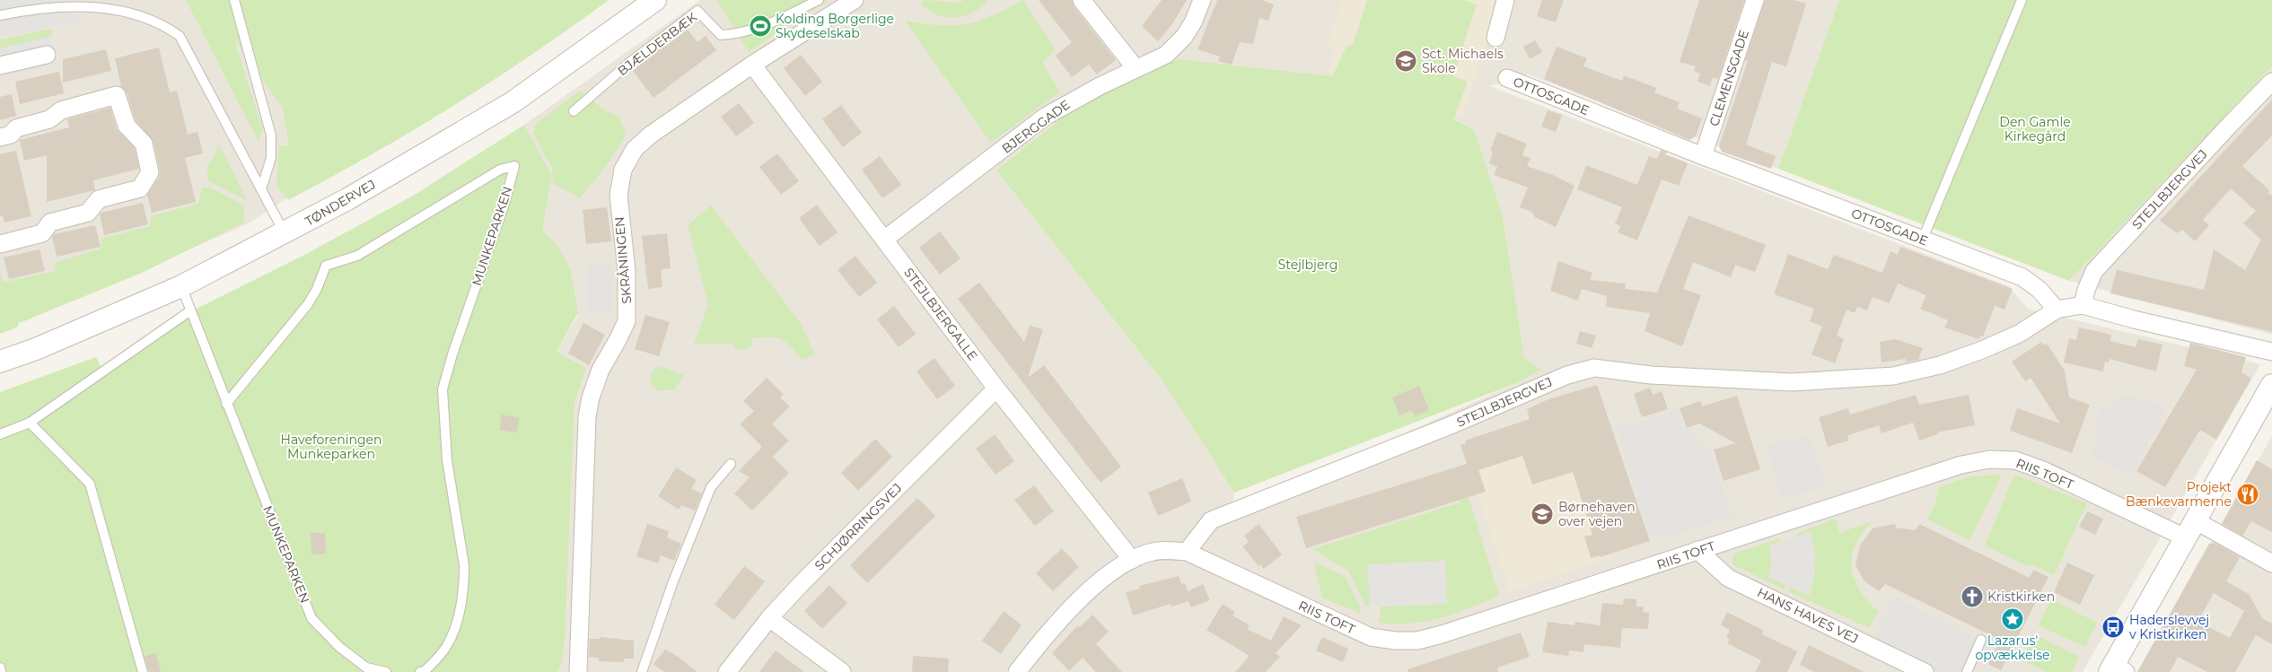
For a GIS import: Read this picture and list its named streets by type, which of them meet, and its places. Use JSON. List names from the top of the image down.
{
  "streets": {
    "street": [
      "CLEMENSGADE",
      "OTTOSGADE",
      "BJERGGADE",
      "STEJLBJERGVEJ",
      "TØNDERVEJ",
      "SKRÅNINGEN",
      "STEJLBJERGALLE",
      "RIIS TOFT",
      "SCHJØRRINGSVEJ",
      "HANS HAVES VEJ"
    ],
    "lane": ["BJÆLDERBÆK", "MUNKEPARKEN"]
  },
  "crossings": [
    ["CLEMENSGADE", "OTTOSGADE"],
    ["OTTOSGADE", "STEJLBJERGVEJ"],
    ["BJERGGADE", "STEJLBJERGALLE"],
    ["STEJLBJERGVEJ", "RIIS TOFT"],
    ["TØNDERVEJ", "MUNKEPARKEN"],
    ["SKRÅNINGEN", "STEJLBJERGALLE"],
    ["STEJLBJERGALLE", "SCHJØRRINGSVEJ"],
    ["RIIS TOFT", "HANS HAVES VEJ"]
  ],
  "parks": ["Den Gamle Kirkegård", "Stejlbjerg", "Haveforeningen Munkeparken"],
  "places": {
    "sports": ["Kolding Borgerlige Skydeselskab"],
    "school or university": ["Sct. Michaels Skole", "Børnehaven over vejen"],
    "restaurant": ["Projekt Bænkevarmerne"],
    "church": ["Kristkirken"],
    "place": ["Lazarus' opvækkelse"],
    "bus stop": ["Haderslevvej v Kristkirken"]
  }
}
